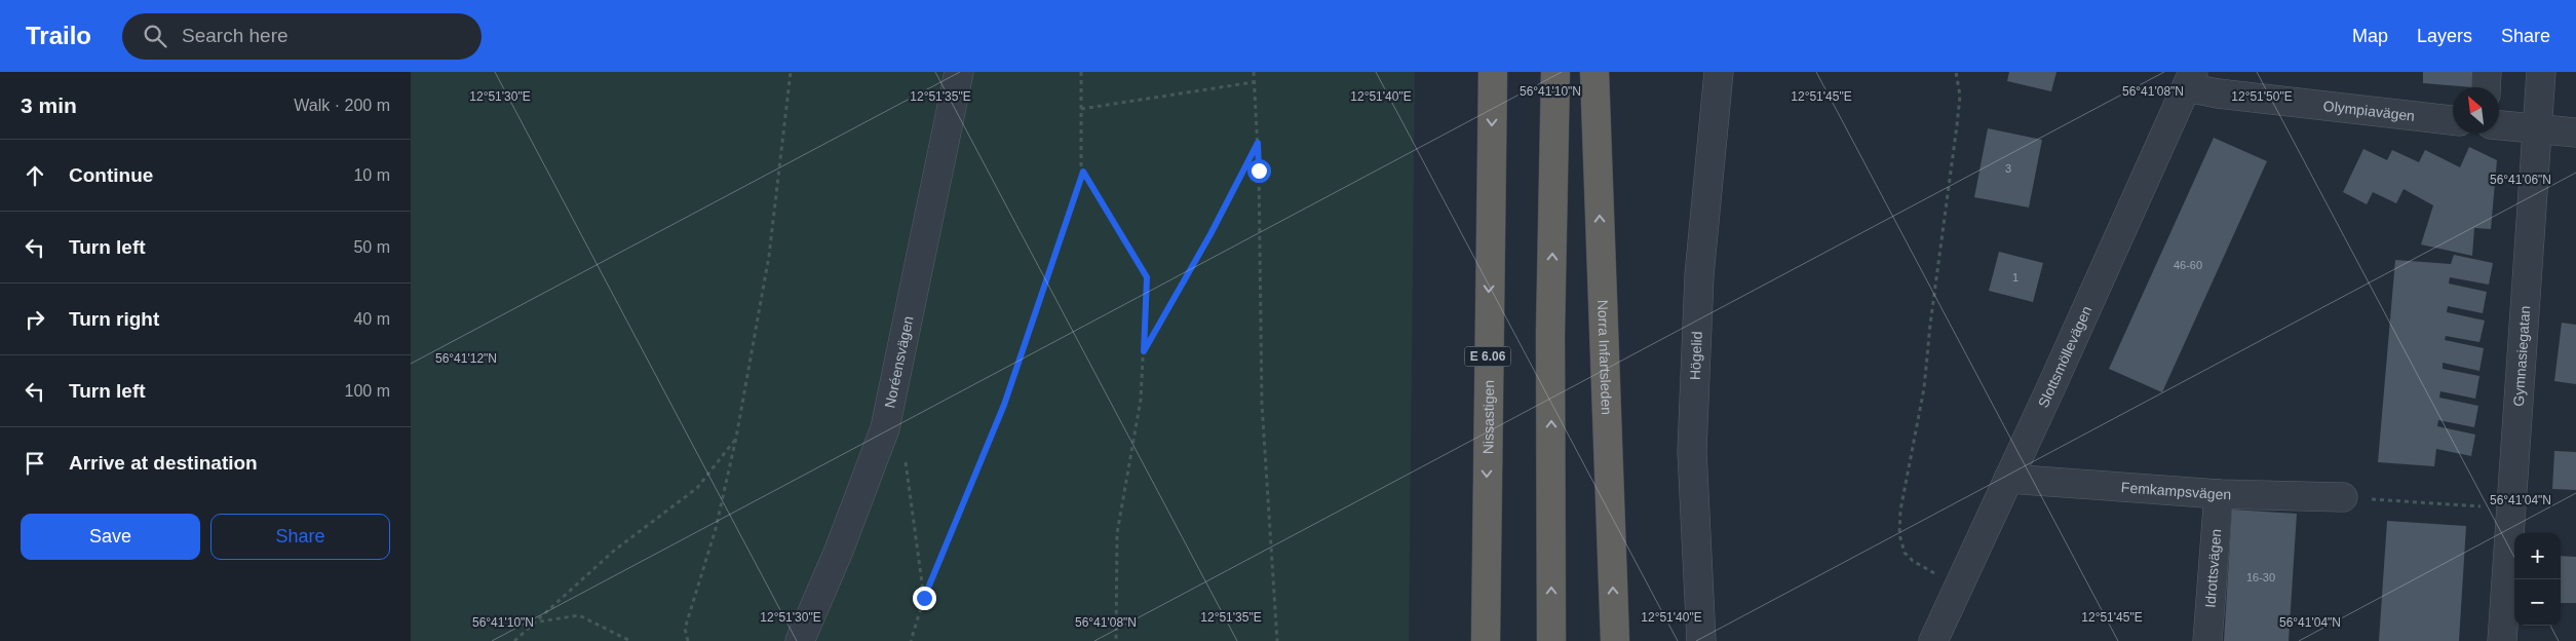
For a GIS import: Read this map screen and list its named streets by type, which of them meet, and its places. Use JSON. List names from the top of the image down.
{
  "streets": {
    "highway": ["E 6.06", "Norra Infartsleden", "Nissastigen"],
    "street": [
      "Olympiavägen",
      "Högelid",
      "Gymnasiegatan",
      "Slottsmöllevägen",
      "Noréensvägen",
      "Femkampsvägen",
      "Idrottsvägen"
    ]
  },
  "crossings": [
    ["Olympiavägen", "Slottsmöllevägen"],
    ["Slottsmöllevägen", "Femkampsvägen"],
    ["Femkampsvägen", "Idrottsvägen"]
  ],
  "house_numbers": [
    "3",
    "46-60",
    "1",
    "16-30"
  ],
  "north": "top left",
  "page": {
    "header": "Trailo",
    "search": "Search here",
    "nav": ["Map", "Layers", "Share"],
    "heading": ["3 min", "Walk · 200 m"],
    "list": [
      ["Continue", "10 m"],
      ["Turn left", "50 m"],
      ["Turn right", "40 m"],
      ["Turn left", "100 m"],
      "Arrive at destination"
    ],
    "buttons": ["Save", "Share"],
    "map_buttons": ["+", "−"]
  },
  "coordinates": [
    "56°41'10\"N",
    "56°41'08\"N",
    "12°51'30\"E",
    "12°51'35\"E",
    "12°51'40\"E",
    "12°51'45\"E",
    "12°51'50\"E",
    "56°41'06\"N",
    "56°41'12\"N",
    "56°41'04\"N"
  ]
}
